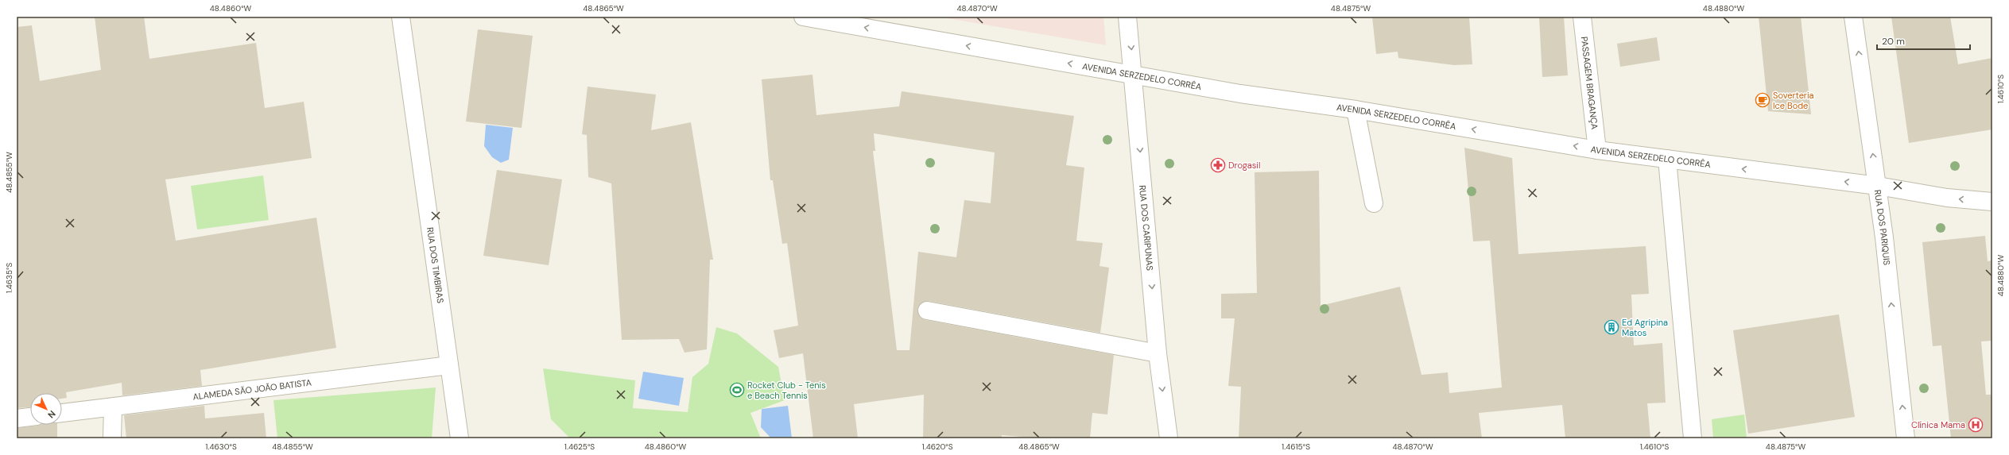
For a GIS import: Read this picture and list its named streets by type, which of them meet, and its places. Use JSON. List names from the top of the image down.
{
  "streets": {
    "street": [
      "AVENIDA SERZEDELO CORRÊA",
      "PASSAGEM BRAGANÇA",
      "RUA DOS PARIQUIS",
      "RUA DOS CARIPUNAS",
      "RUA DOS TIMBIRAS",
      "ALAMEDA SÃO JOÃO BATISTA"
    ]
  },
  "crossings": [
    ["AVENIDA SERZEDELO CORRÊA", "PASSAGEM BRAGANÇA"],
    ["AVENIDA SERZEDELO CORRÊA", "RUA DOS PARIQUIS"],
    ["AVENIDA SERZEDELO CORRÊA", "RUA DOS CARIPUNAS"],
    ["RUA DOS TIMBIRAS", "ALAMEDA SÃO JOÃO BATISTA"]
  ],
  "one_way": ["AVENIDA SERZEDELO CORRÊA", "RUA DOS PARIQUIS", "RUA DOS CARIPUNAS"],
  "places": {
    "cafe": ["Soverteria Ice Bode"],
    "pharmacy": ["Drogasil"],
    "building": ["Ed Agripina Matos"],
    "sports": ["Rocket Club - Tenis e Beach Tennis"],
    "hospital": ["Clínica Mama"]
  },
  "scale_bar": "20 m",
  "north": "bottom right",
  "coordinates": [
    "48.4860°W",
    "48.4865°W",
    "48.4870°W",
    "48.4875°W",
    "48.4880°W",
    "1.4610°S",
    "48.4855°W",
    "1.4635°S",
    "1.4630°S",
    "1.4625°S",
    "1.4620°S",
    "1.4615°S"
  ]
}
